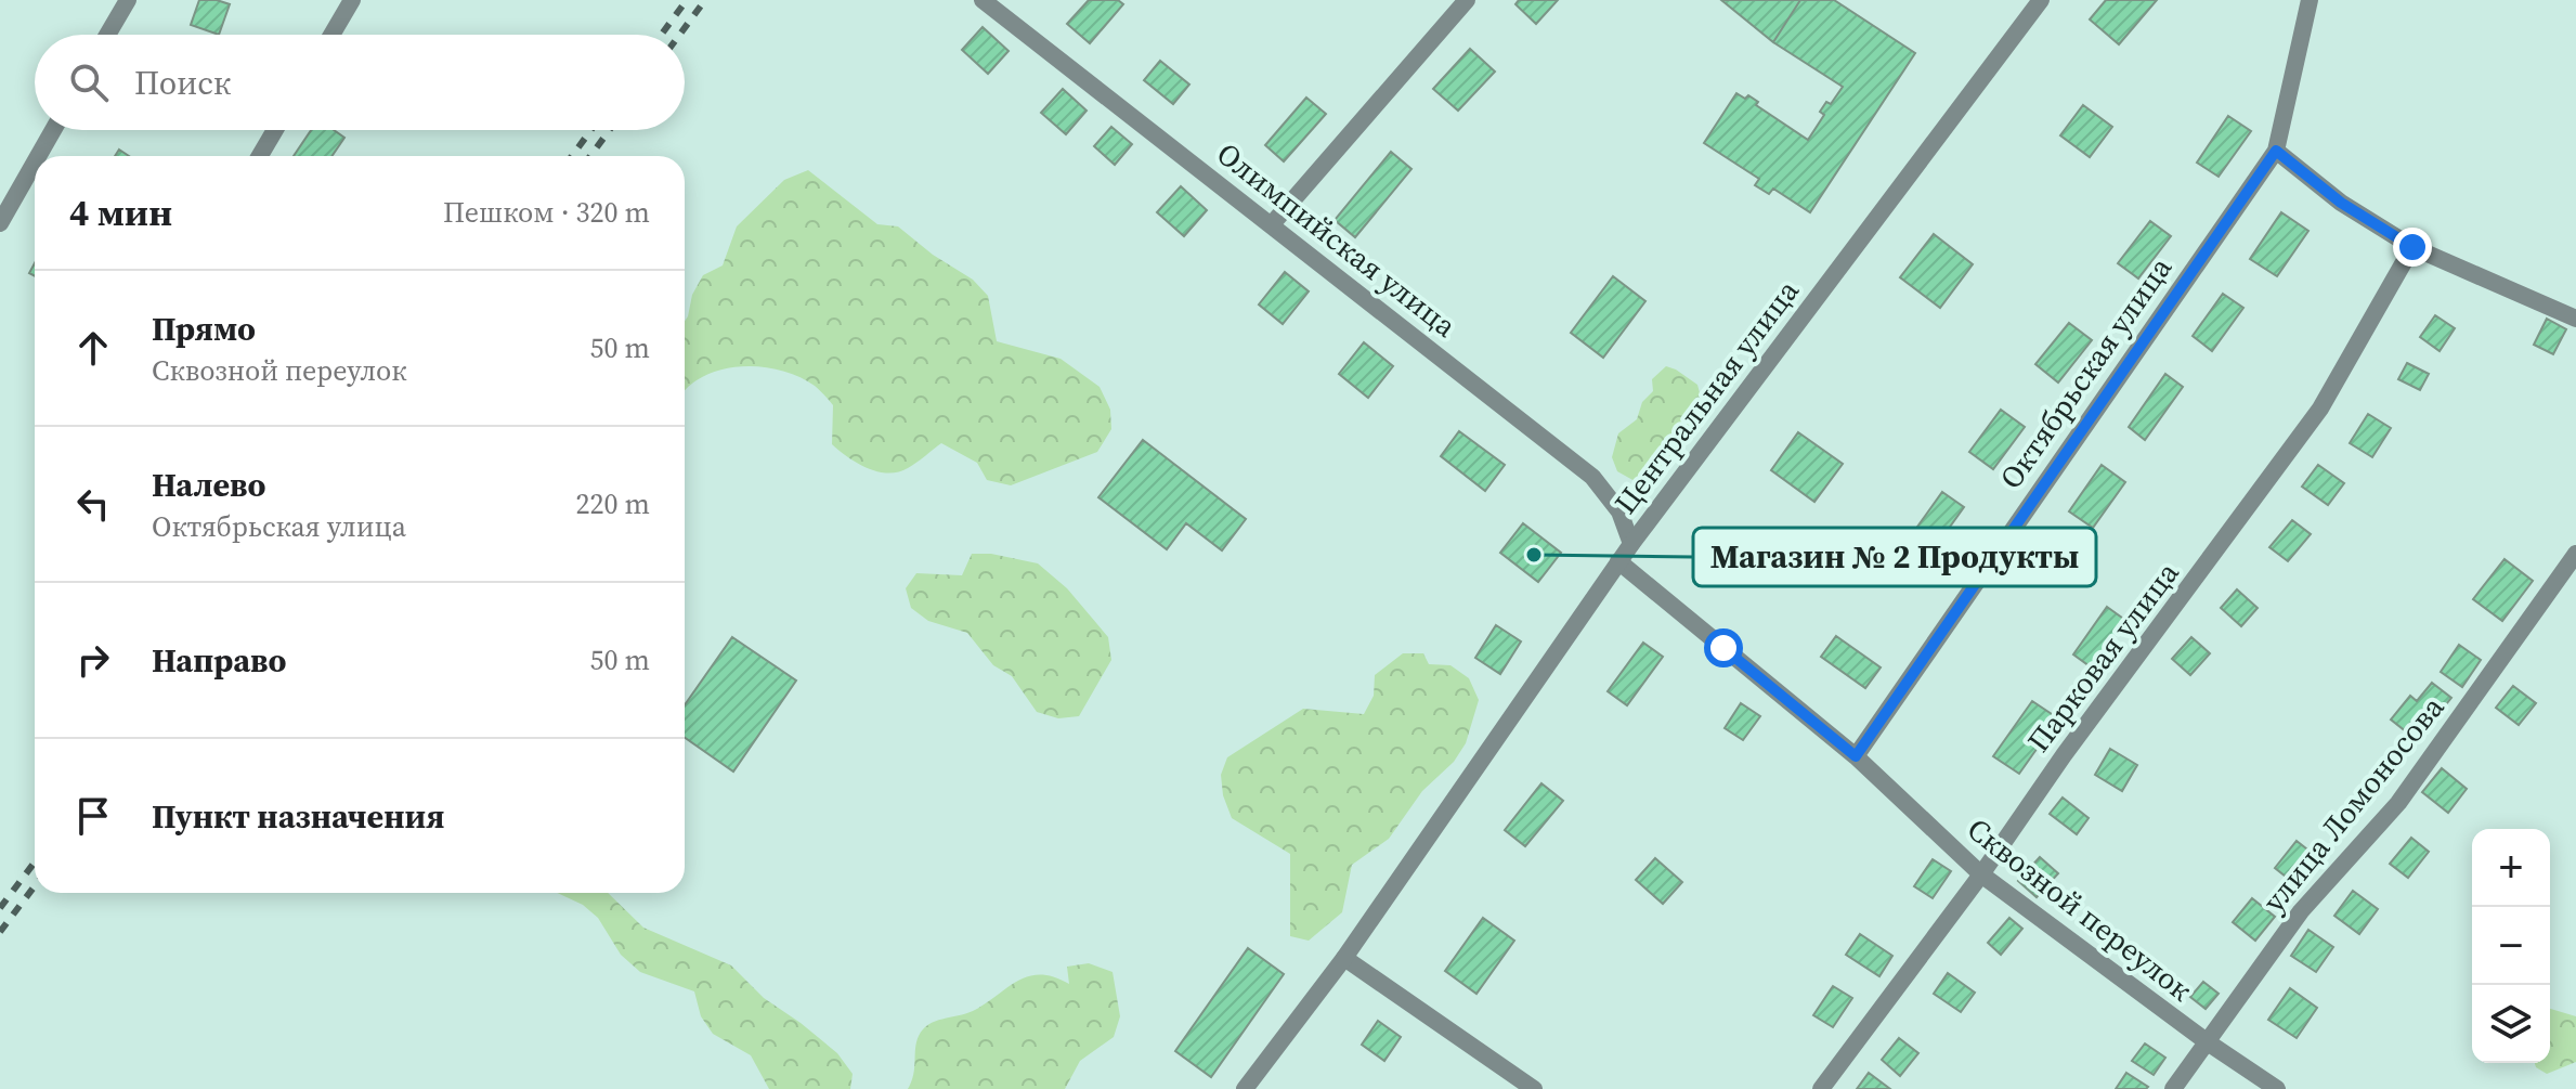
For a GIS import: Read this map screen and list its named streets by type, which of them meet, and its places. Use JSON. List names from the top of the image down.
{
  "streets": {
    "street": [
      "Олимпийская улица",
      "Октябрьская улица",
      "Центральная улица",
      "Парковая улица",
      "улица Ломоносова",
      "Сквозной переулок"
    ]
  },
  "crossings": [
    ["Олимпийская улица", "Центральная улица"],
    ["Октябрьская улица", "Сквозной переулок"],
    ["Центральная улица", "Сквозной переулок"],
    ["Парковая улица", "Сквозной переулок"],
    ["улица Ломоносова", "Сквозной переулок"]
  ],
  "places": ["Магазин № 2 Продукты"],
  "page": {
    "search": "Поиск",
    "heading": ["4 мин", "Пешком · 320 m"],
    "list": [
      ["Прямо", "Сквозной переулок", "50 m"],
      ["Налево", "Октябрьская улица", "220 m"],
      ["Направо", "50 m"],
      "Пункт назначения"
    ],
    "map_buttons": ["+", "−"]
  }
}
